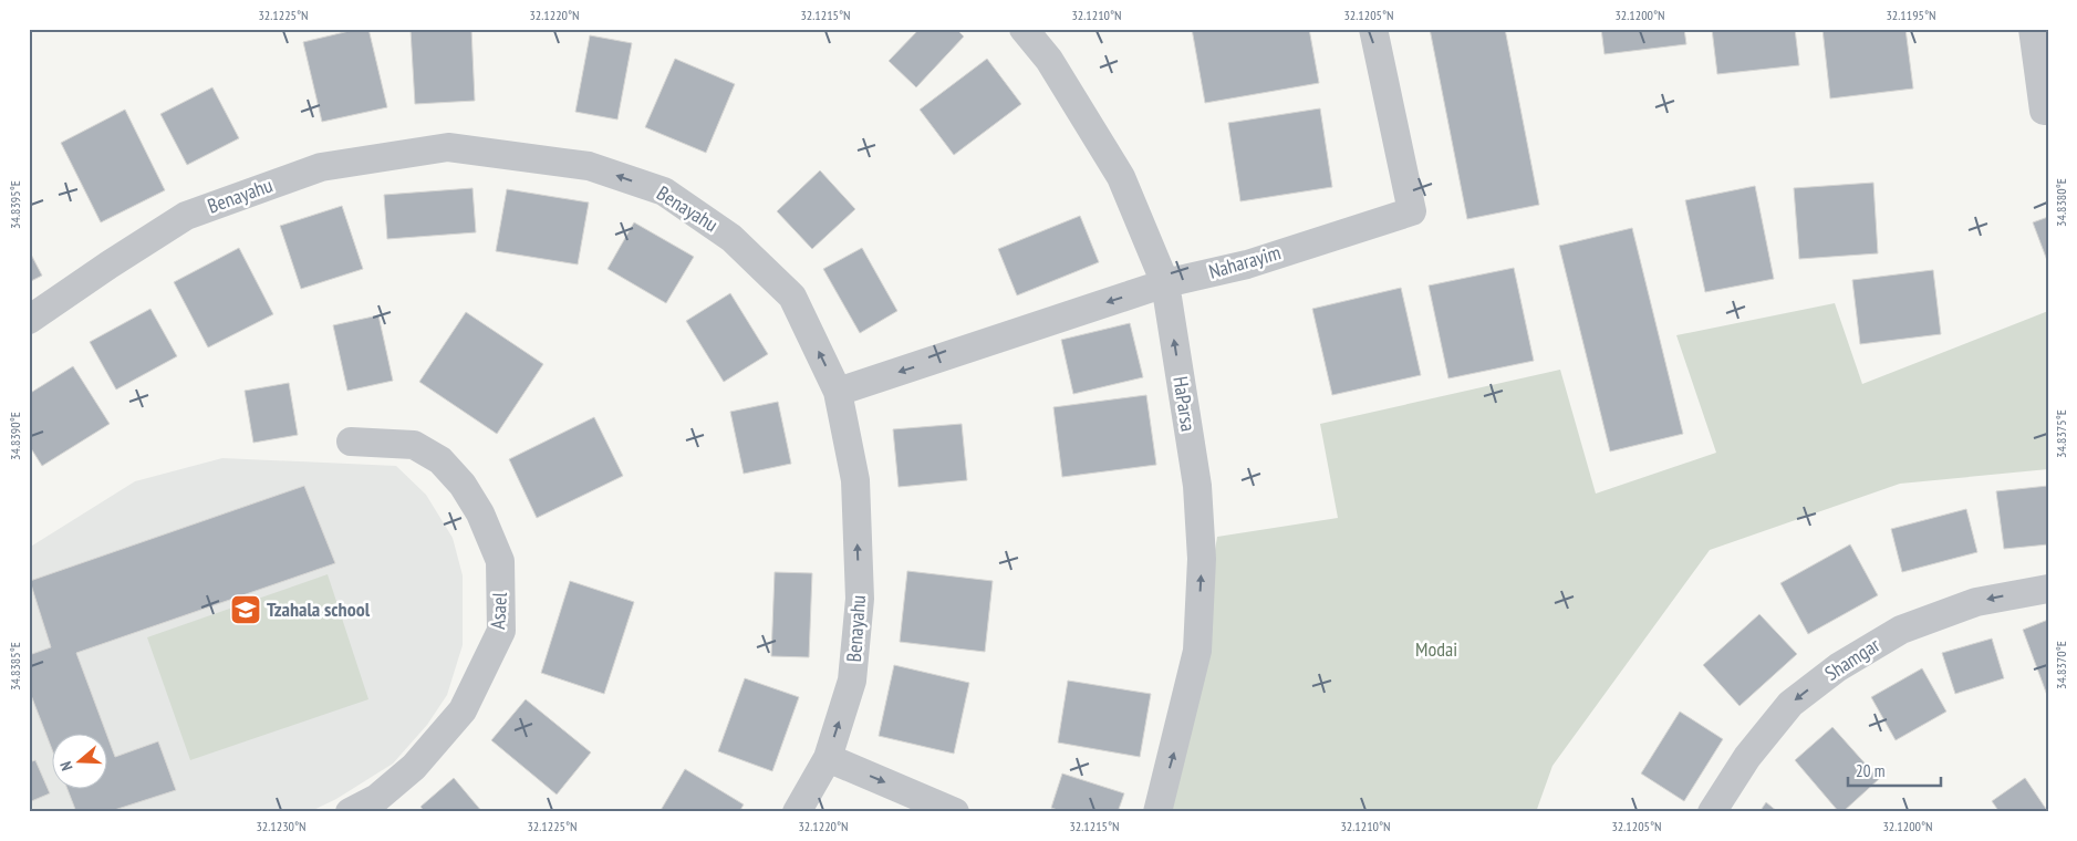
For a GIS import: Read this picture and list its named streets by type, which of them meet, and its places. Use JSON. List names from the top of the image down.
{
  "streets": {
    "street": [
      "Benayahu",
      "Naharayim",
      "HaParsa",
      "Asael",
      "Shamgar"
    ]
  },
  "crossings": [
    ["Benayahu", "Naharayim"],
    ["Naharayim", "HaParsa"]
  ],
  "one_way": ["Naharayim", "HaParsa", "Shamgar"],
  "parks": ["Modai"],
  "places": {
    "school or university": ["Tzahala school"]
  },
  "scale_bar": "20 m",
  "north": "left",
  "coordinates": [
    "32.1225°N",
    "32.1220°N",
    "32.1215°N",
    "32.1210°N",
    "32.1205°N",
    "32.1200°N",
    "32.1195°N",
    "34.8380°E",
    "34.8395°E",
    "34.8375°E",
    "34.8390°E",
    "34.8370°E",
    "34.8385°E",
    "32.1230°N"
  ]
}
